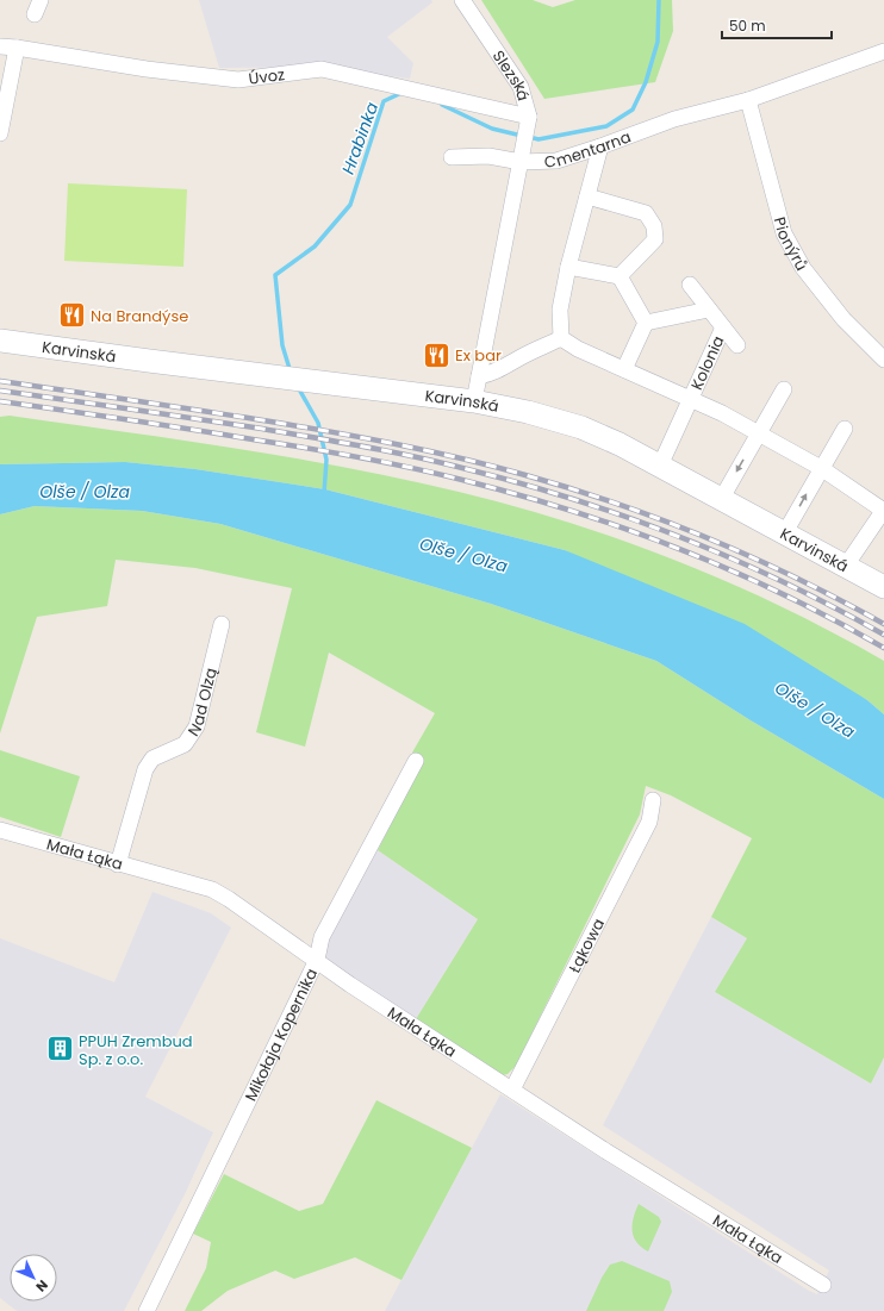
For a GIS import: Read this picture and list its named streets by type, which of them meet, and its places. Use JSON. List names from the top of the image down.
{
  "streets": {
    "main road": ["Karvinská"],
    "street": [
      "Úvoz",
      "Slezská",
      "Cmentarna",
      "Pionýrů",
      "Kolonia",
      "Nad Olzą",
      "Mała Łąka",
      "Łąkowa",
      "Mikołaja Kopernika"
    ]
  },
  "crossings": [
    ["Úvoz", "Slezská"],
    ["Slezská", "Cmentarna"],
    ["Cmentarna", "Pionýrů"],
    ["Karvinská", "Kolonia"],
    ["Nad Olzą", "Mała Łąka"],
    ["Mała Łąka", "Łąkowa"],
    ["Mała Łąka", "Mikołaja Kopernika"]
  ],
  "water": ["Hrabinka", "Olše / Olza"],
  "places": {
    "restaurant": ["Na Brandýse", "Ex bar"],
    "building": ["PPUH Zrembud Sp. z o.o."]
  },
  "scale_bar": "50 m",
  "north": "bottom right"
}
